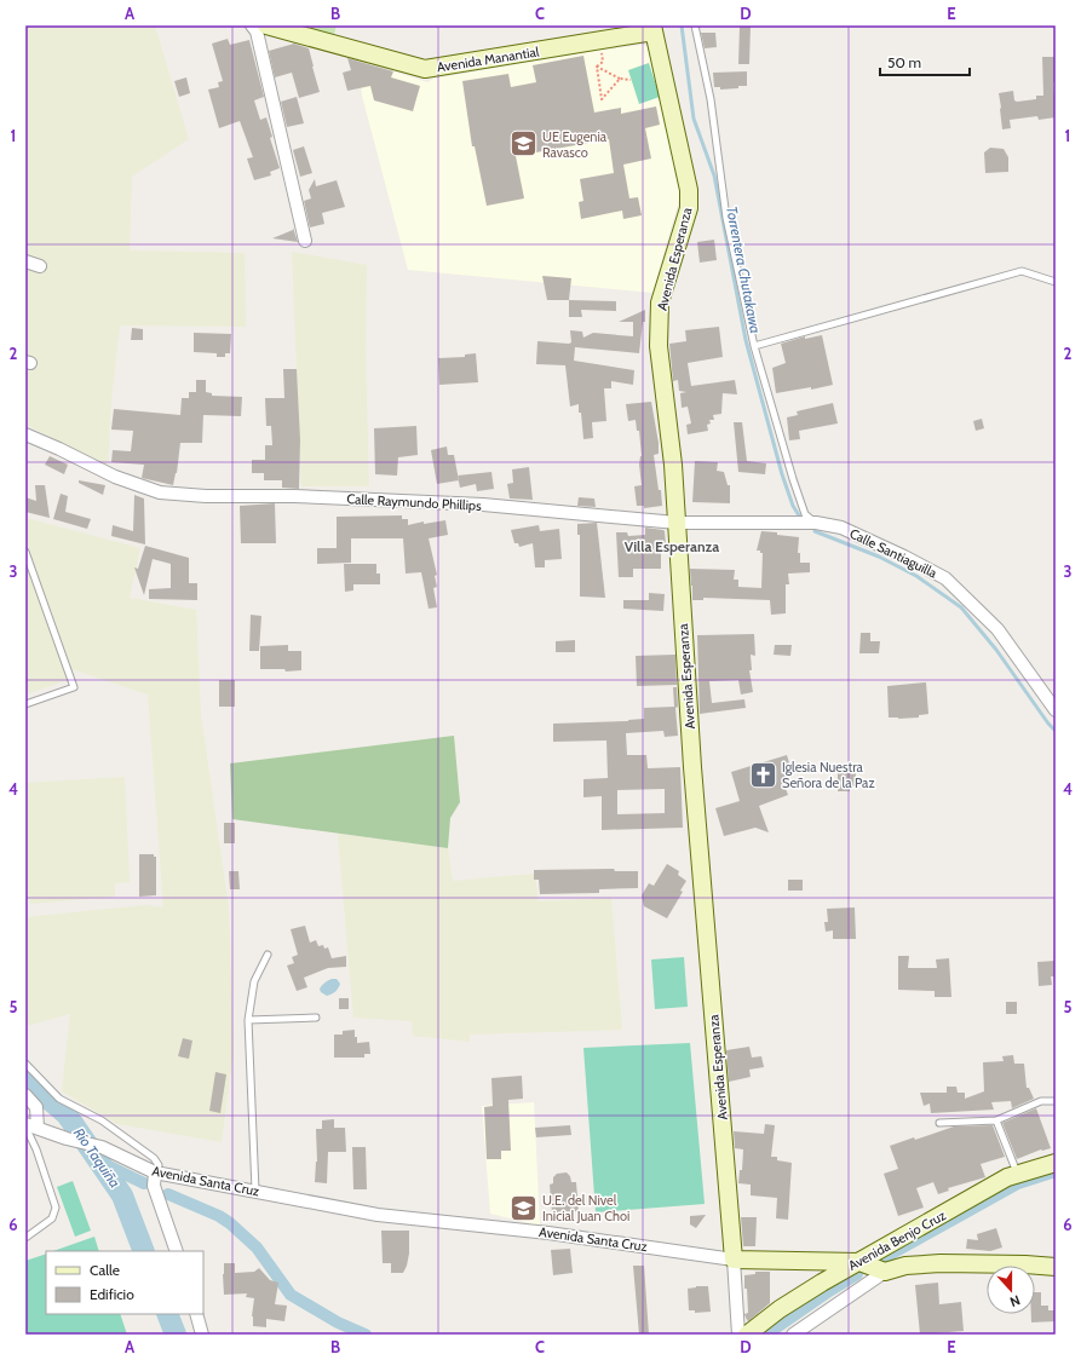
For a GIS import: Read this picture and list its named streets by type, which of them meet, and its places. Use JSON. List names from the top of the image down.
{
  "streets": {
    "main road": [
      "Avenida Manantial",
      "Avenida Esperanza",
      "Avenida Santa Cruz",
      "Avenida Benjo Cruz"
    ],
    "street": ["Calle Raymundo Phillips", "Calle Santiaguilla"]
  },
  "crossings": [
    ["Avenida Manantial", "Avenida Esperanza"],
    ["Avenida Esperanza", "Calle Raymundo Phillips"],
    ["Avenida Esperanza", "Avenida Santa Cruz"],
    ["Calle Raymundo Phillips", "Calle Santiaguilla"],
    ["Avenida Santa Cruz", "Avenida Benjo Cruz"]
  ],
  "districts": ["Villa Esperanza"],
  "water": ["Torrentera Chutakawa", "Río Taquiña"],
  "places": {
    "school or university": ["UE Eugenia Ravasco", "U.E. del Nivel Inicial Juan Choi"],
    "church": ["Iglesia Nuestra Señora de la Paz"]
  },
  "legend": ["Calle", "Edificio"],
  "scale_bar": "50 m",
  "north": "bottom",
  "grid": {
    "columns": [
      "A",
      "B",
      "C",
      "D",
      "E"
    ],
    "rows": [
      "1",
      "2",
      "3",
      "4",
      "5",
      "6"
    ]
  }
}
